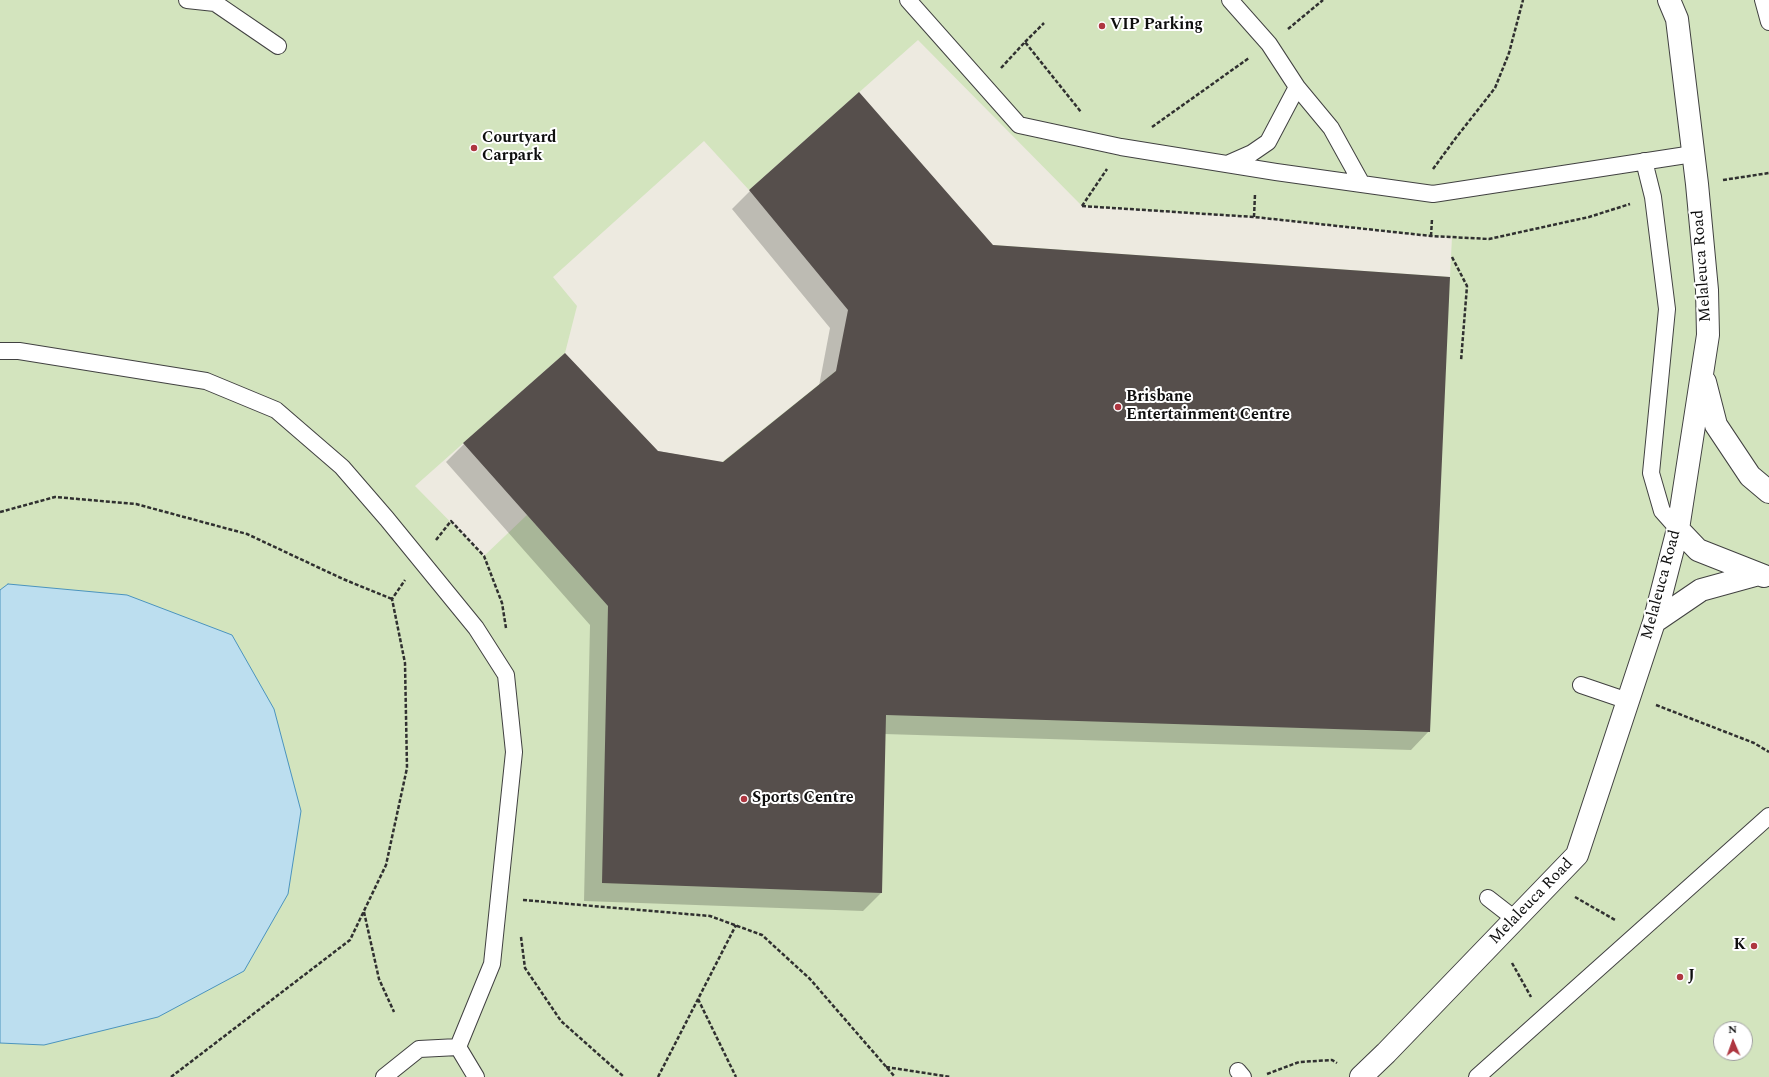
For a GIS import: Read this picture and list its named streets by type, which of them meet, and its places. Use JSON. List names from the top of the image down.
{
  "streets": {
    "street": ["Melaleuca Road"]
  },
  "places": [
    "VIP Parking",
    "Courtyard Carpark",
    "Brisbane Entertainment Centre",
    "Sports Centre",
    "K",
    "J"
  ],
  "north": "top"
}
